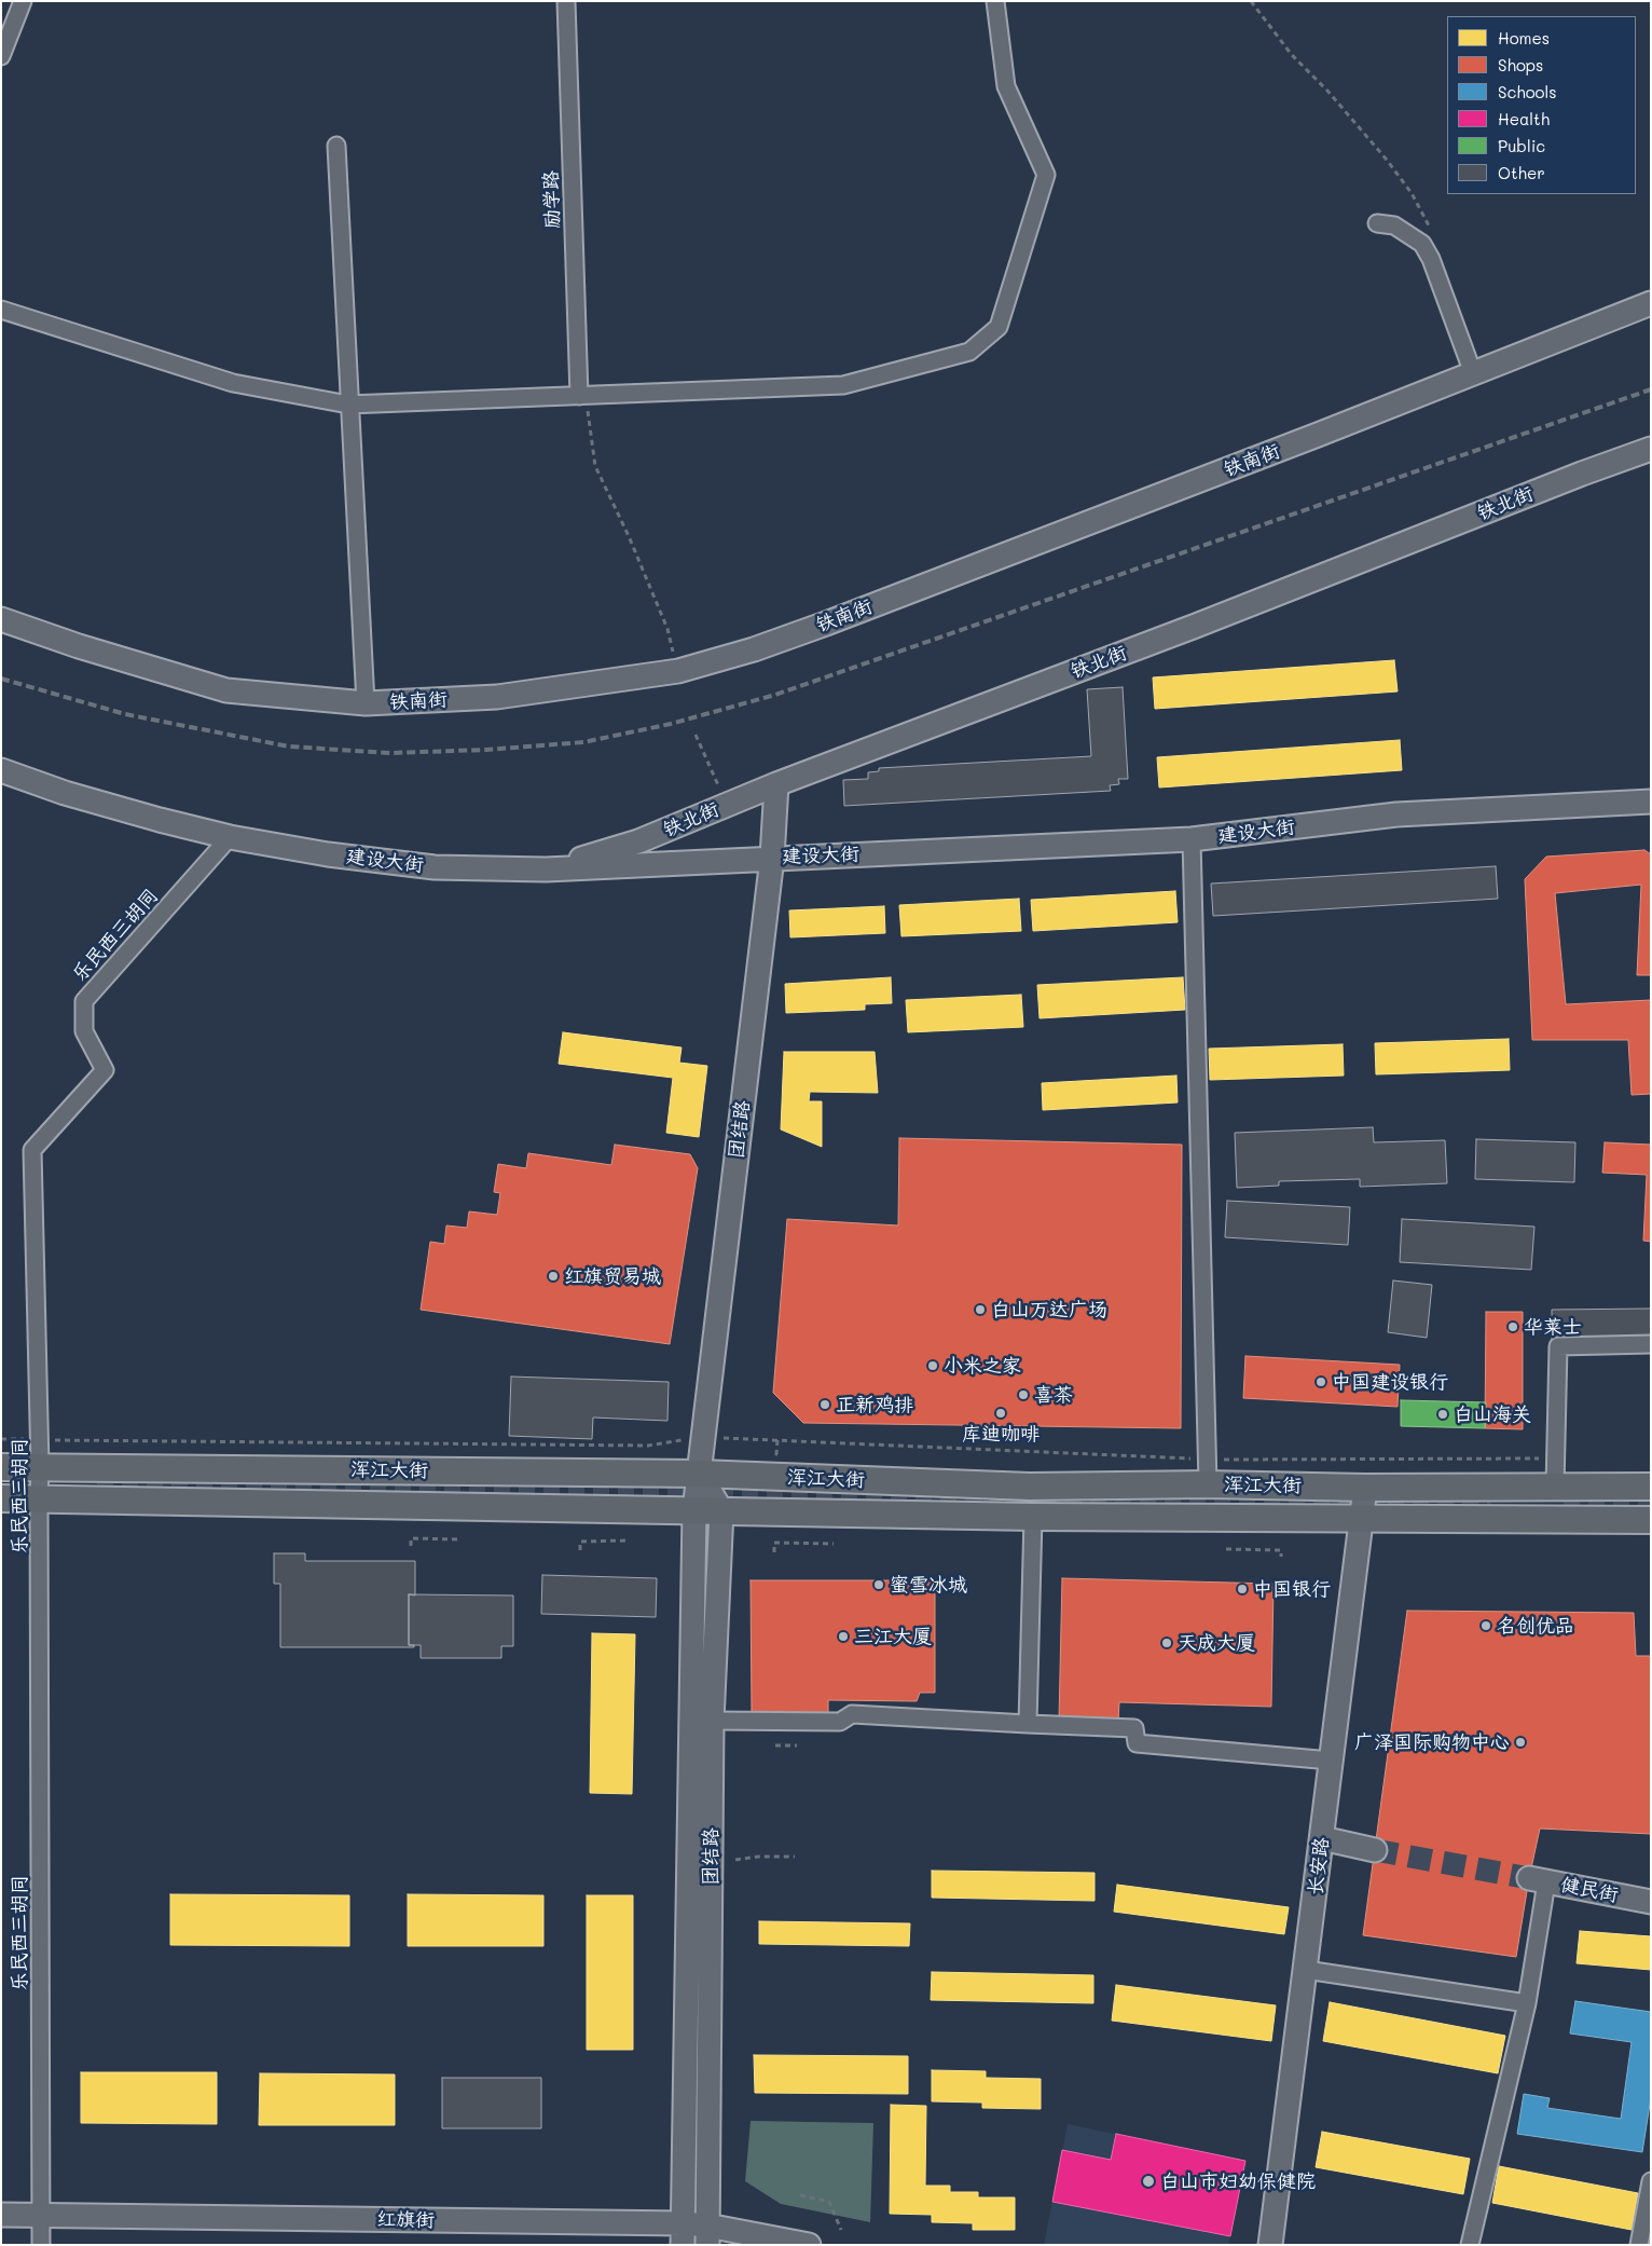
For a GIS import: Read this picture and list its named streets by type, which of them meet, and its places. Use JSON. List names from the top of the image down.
{
  "streets": {
    "main road": ["浑江大街"],
    "street": [
      "励学路",
      "铁南街",
      "铁北街",
      "建设大街",
      "乐民西三胡同",
      "团结路",
      "长安路",
      "健民街",
      "红旗街"
    ]
  },
  "crossings": [
    ["铁北街", "建设大街"],
    ["铁北街", "团结路"],
    ["建设大街", "乐民西三胡同"],
    ["建设大街", "团结路"],
    ["乐民西三胡同", "浑江大街"],
    ["乐民西三胡同", "红旗街"],
    ["团结路", "浑江大街"],
    ["团结路", "红旗街"],
    ["浑江大街", "长安路"]
  ],
  "places": [
    "红旗贸易城",
    "白山万达广场",
    "华莱士",
    "小米之家",
    "中国建设银行",
    "喜茶",
    "正新鸡排",
    "库迪咖啡",
    "白山海关",
    "蜜雪冰城",
    "中国银行",
    "名创优品",
    "三江大厦",
    "天成大厦",
    "广泽国际购物中心",
    "白山市妇幼保健院"
  ],
  "legend": [
    "Homes",
    "Shops",
    "Schools",
    "Health",
    "Public",
    "Other"
  ]
}
